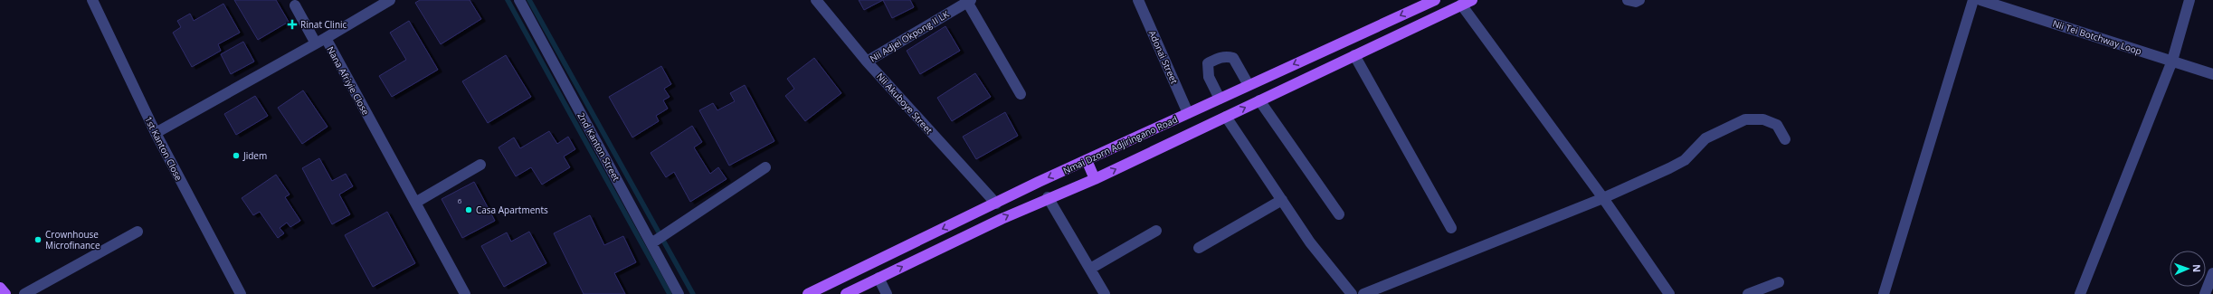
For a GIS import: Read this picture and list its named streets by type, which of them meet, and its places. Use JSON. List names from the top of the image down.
{
  "streets": {
    "main road": ["Nmai Dzorn Adjiringano Road"],
    "street": [
      "Nii Adjei Okpong II LK",
      "Nii Tei Botchway Loop",
      "Adonai Street",
      "Nana Afriyie Close",
      "Nii Akuboye Street",
      "2nd Kanton Street",
      "1st Kanton Close"
    ]
  },
  "crossings": [
    ["Nii Adjei Okpong II LK", "Nii Akuboye Street"],
    ["Adonai Street", "Nmai Dzorn Adjiringano Road"],
    ["Nana Afriyie Close", "1st Kanton Close"],
    ["Nii Akuboye Street", "Nmai Dzorn Adjiringano Road"]
  ],
  "places": {
    "health": ["Rinat Clinic"],
    "other": ["Jidem", "Casa Apartments", "Crownhouse Microfinance"]
  },
  "house_numbers": ["6"],
  "north": "right"
}
